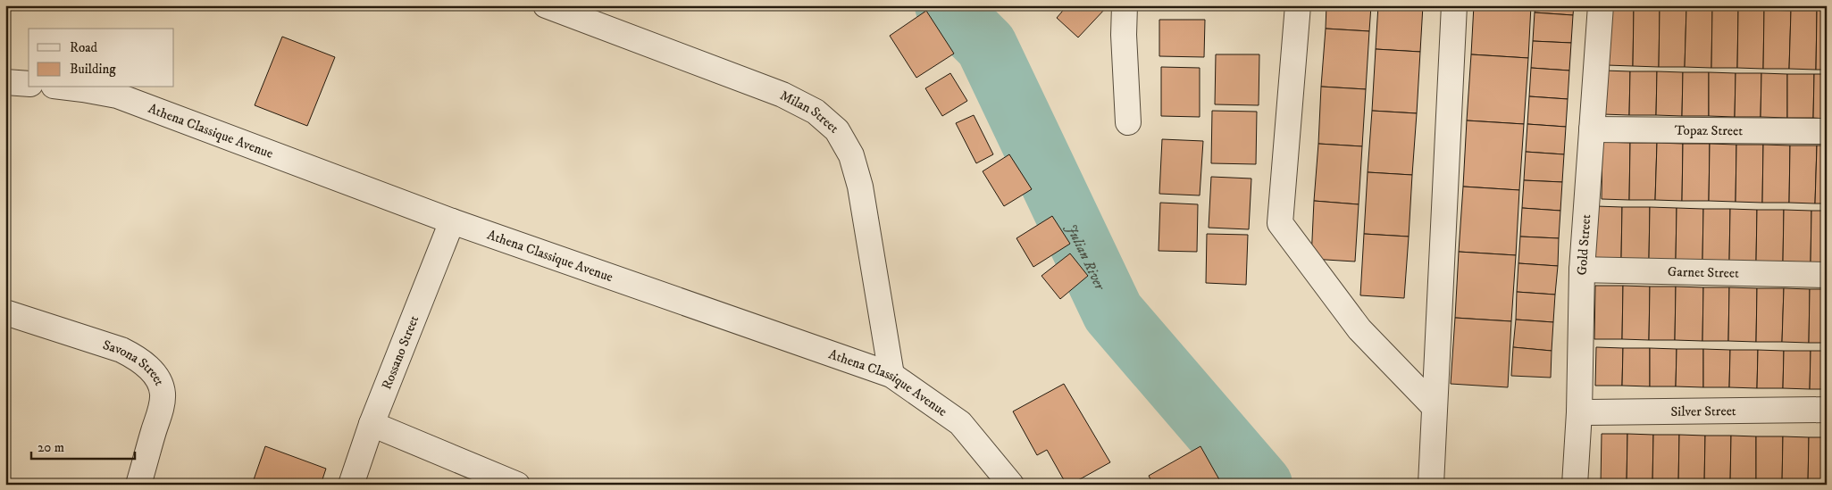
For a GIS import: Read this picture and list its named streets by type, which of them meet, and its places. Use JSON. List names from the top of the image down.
{
  "streets": {
    "street": [
      "Milan Street",
      "Topaz Street",
      "Athena Classique Avenue",
      "Gold Street",
      "Garnet Street",
      "Rossano Street",
      "Savona Street",
      "Silver Street"
    ]
  },
  "crossings": [
    ["Milan Street", "Athena Classique Avenue"],
    ["Topaz Street", "Gold Street"],
    ["Athena Classique Avenue", "Rossano Street"],
    ["Gold Street", "Garnet Street"],
    ["Gold Street", "Silver Street"]
  ],
  "water": ["Julian River"],
  "legend": ["Road", "Building"],
  "scale_bar": "20 m"
}
